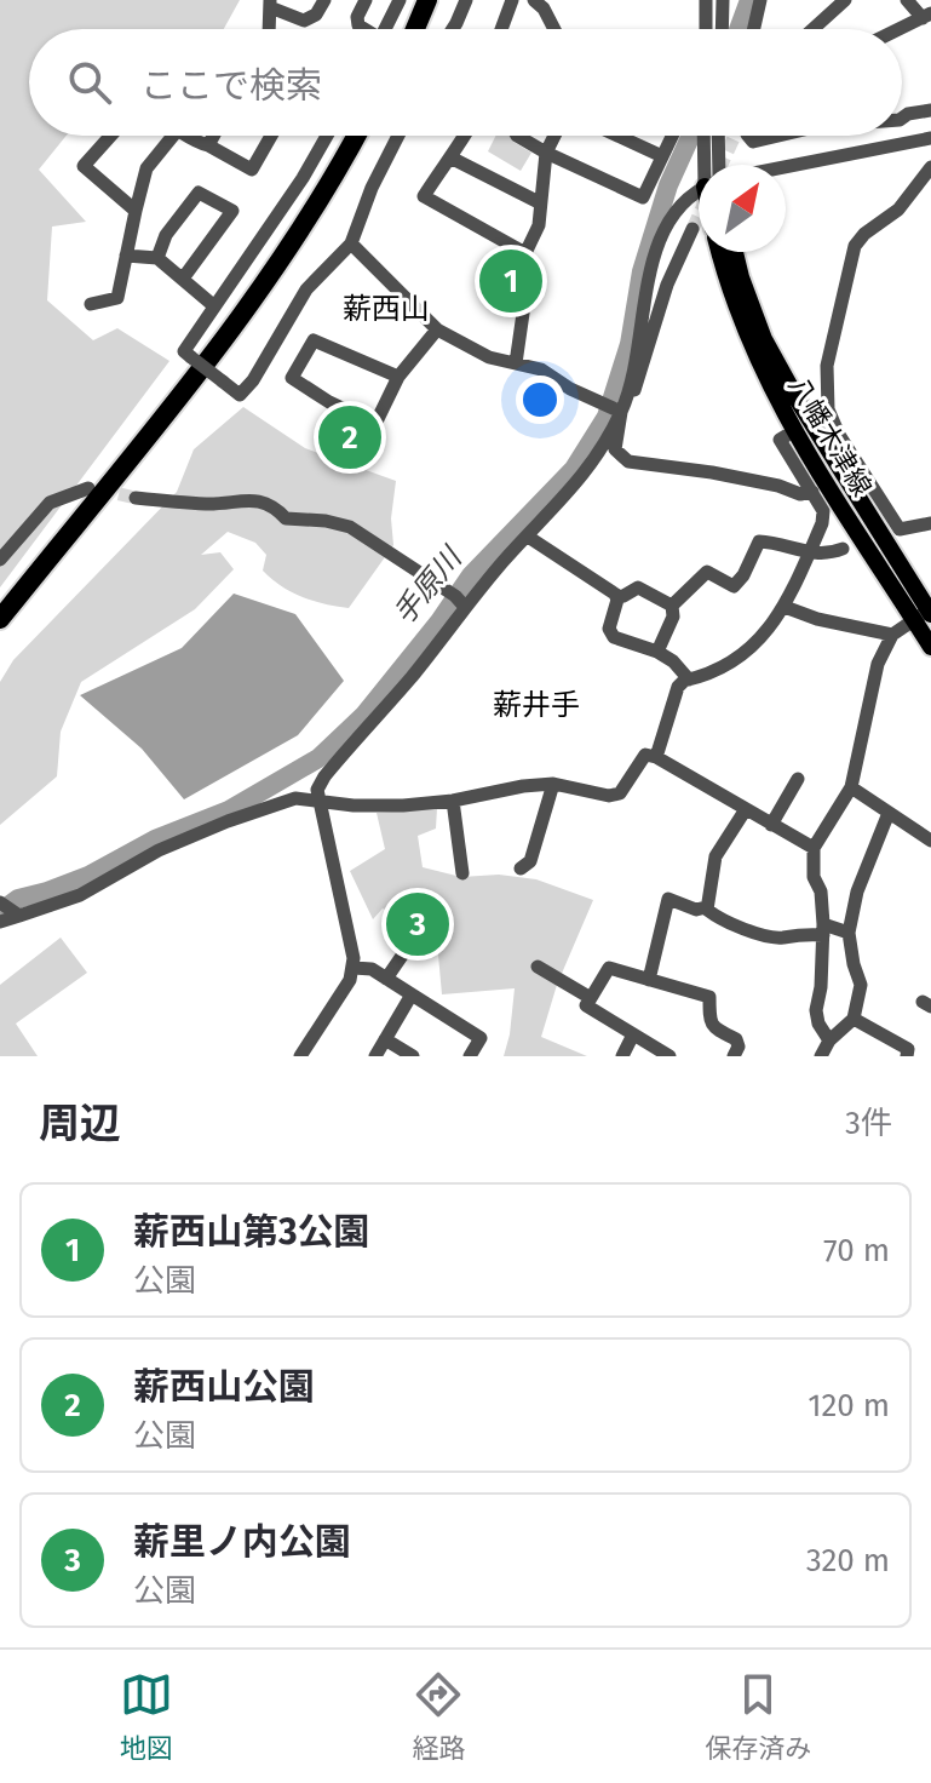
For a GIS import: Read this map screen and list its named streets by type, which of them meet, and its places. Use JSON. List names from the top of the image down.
{
  "streets": {
    "main road": ["八幡木津線"]
  },
  "districts": ["薪西山", "薪井手"],
  "water": ["手原川"],
  "north": "top right",
  "page": {
    "search": "ここで検索",
    "pins": ["1", "2", "3"],
    "heading": ["周辺", "3件"],
    "list": [
      {
        "mark": "1",
        "name": "薪西山第3公園",
        "note": "公園",
        "value": "70 m"
      },
      {
        "mark": "2",
        "name": "薪西山公園",
        "note": "公園",
        "value": "120 m"
      },
      {
        "mark": "3",
        "name": "薪里ノ内公園",
        "note": "公園",
        "value": "320 m"
      }
    ],
    "nav": ["地図", "経路", "保存済み"]
  }
}
